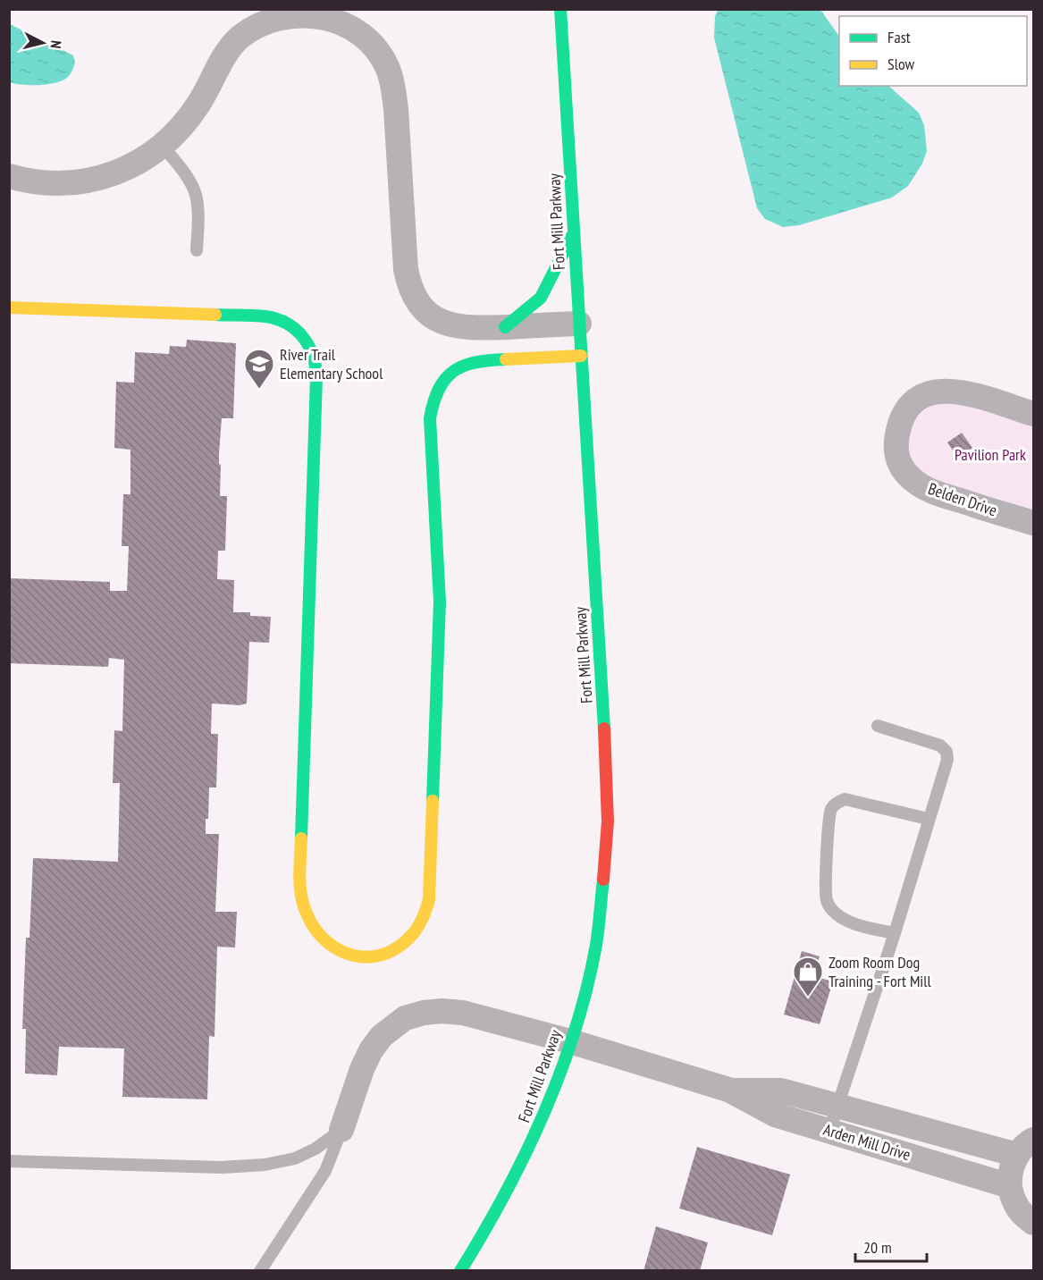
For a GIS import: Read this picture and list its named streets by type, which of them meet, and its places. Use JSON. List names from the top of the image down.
{
  "streets": {
    "street": ["Fort Mill Parkway", "Belden Drive", "Arden Mill Drive"]
  },
  "crossings": [
    ["Fort Mill Parkway", "Arden Mill Drive"]
  ],
  "parks": ["Pavilion Park"],
  "places": {
    "school or university": ["River Trail Elementary School"],
    "shop": ["Zoom Room Dog Training - Fort Mill"]
  },
  "legend": ["Fast", "Slow"],
  "scale_bar": "20 m",
  "north": "right"
}
